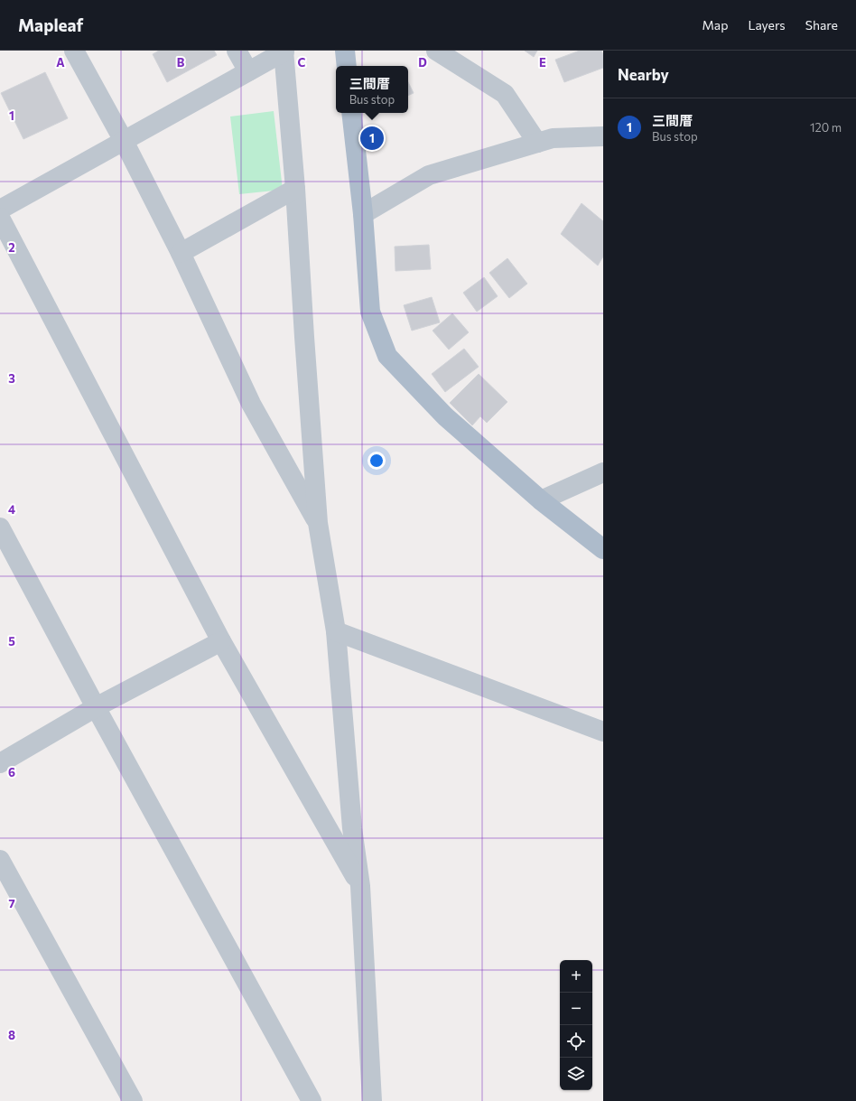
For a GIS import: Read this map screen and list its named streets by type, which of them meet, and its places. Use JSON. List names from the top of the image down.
{
  "page": {
    "header": "Mapleaf",
    "nav": ["Map", "Layers", "Share"],
    "heading": "Nearby",
    "popup": ["三間厝", "Bus stop"],
    "list": [
      {
        "mark": "1",
        "name": "三間厝",
        "note": "Bus stop",
        "value": "120 m"
      }
    ],
    "pins": "1",
    "map_buttons": ["+", "−"]
  },
  "grid": {
    "columns": [
      "A",
      "B",
      "C",
      "D",
      "E"
    ],
    "rows": [
      "1",
      "2",
      "3",
      "4",
      "5",
      "6",
      "7",
      "8"
    ]
  }
}
